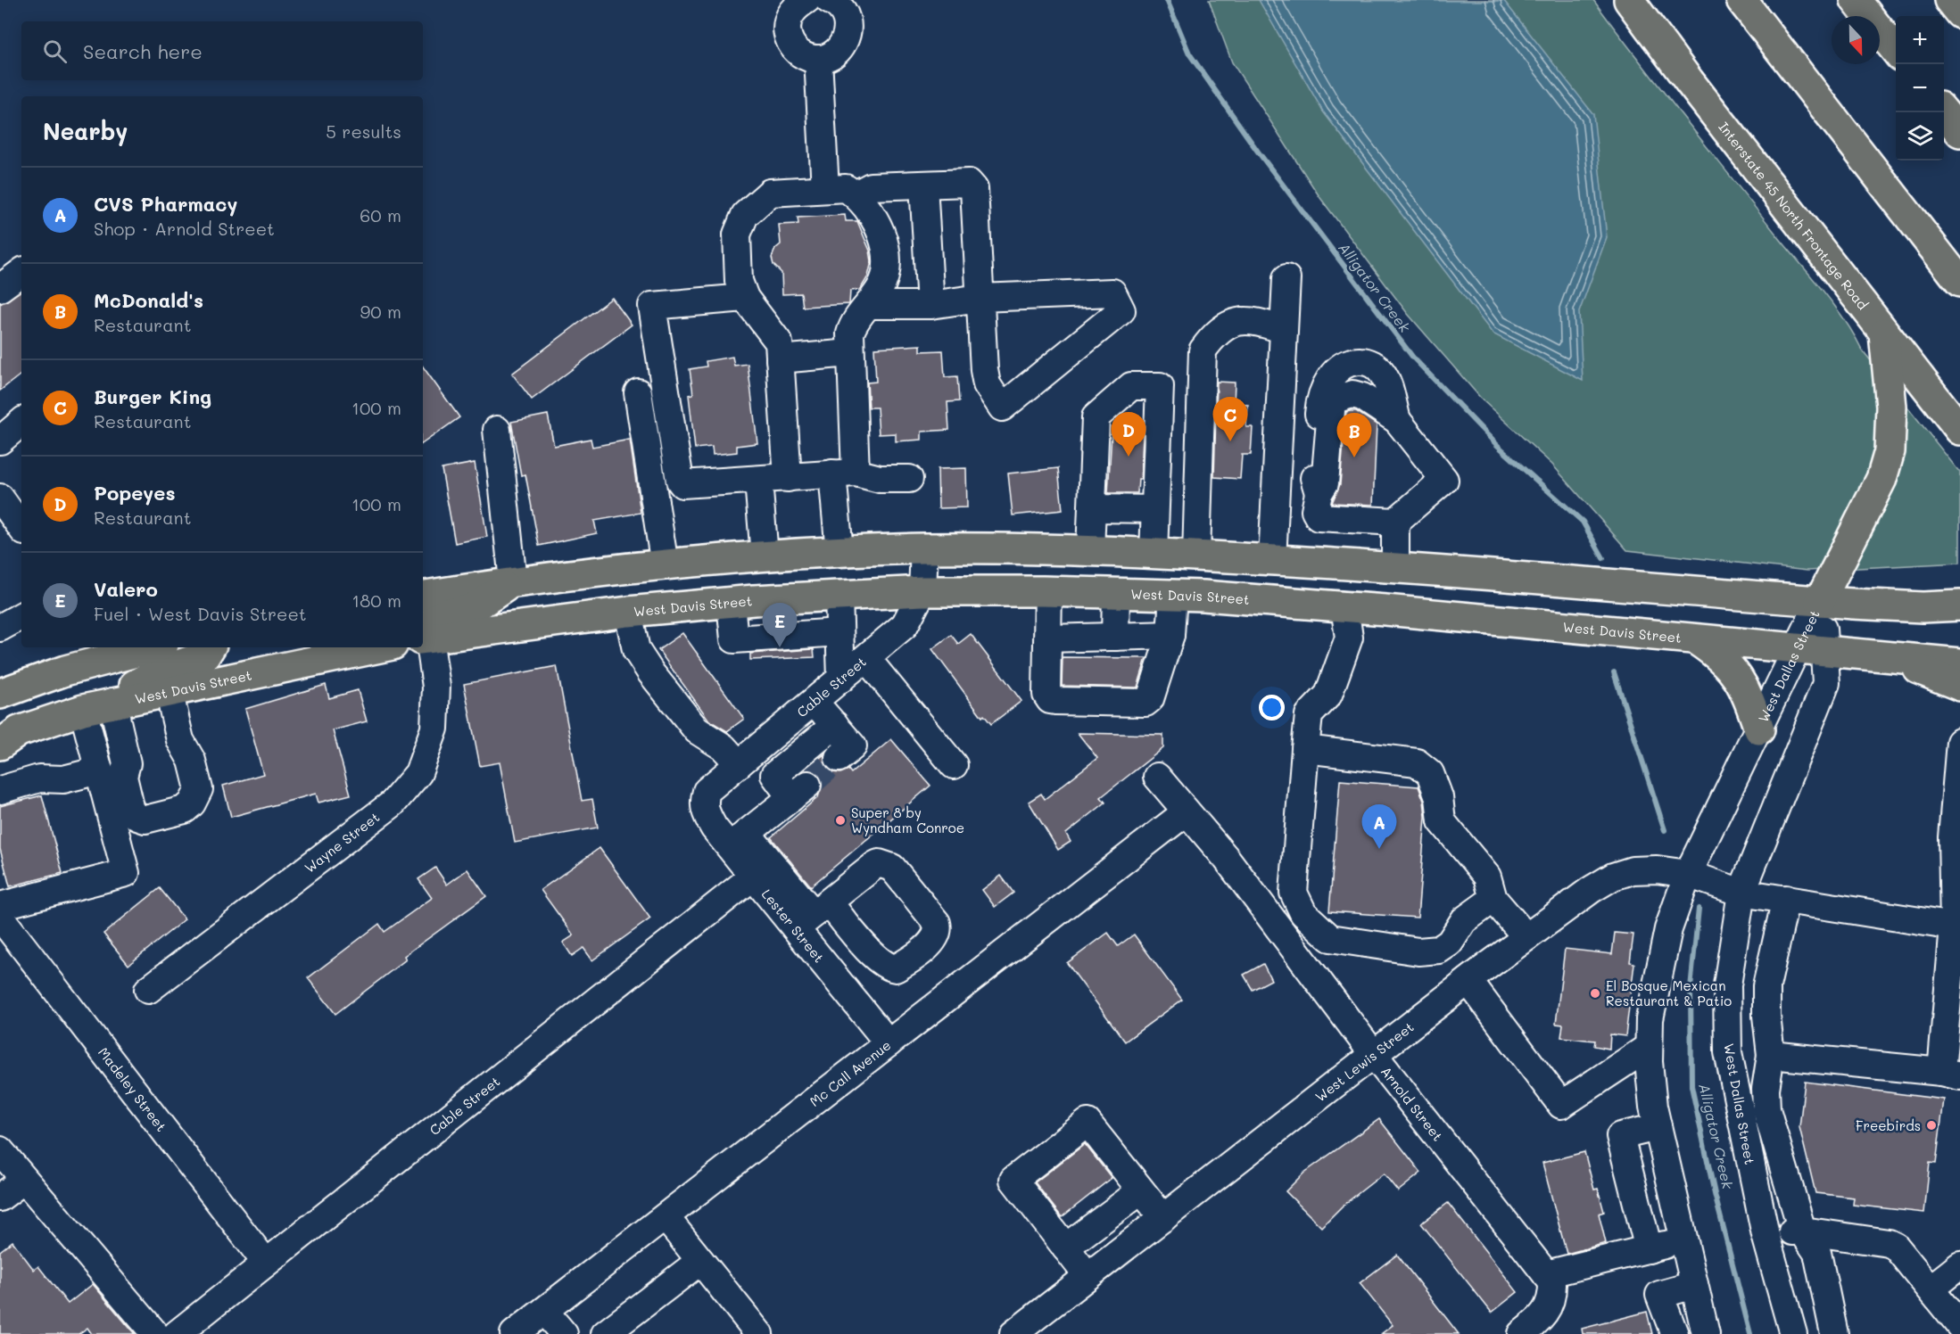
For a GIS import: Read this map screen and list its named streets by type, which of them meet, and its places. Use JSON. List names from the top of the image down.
{
  "streets": {
    "main road": ["Interstate 45 North Frontage Road", "West Davis Street"],
    "street": [
      "West Dallas Street",
      "Cable Street",
      "Wayne Street",
      "Lester Street",
      "West Lewis Street",
      "Mc Call Avenue",
      "Madeley Street",
      "Arnold Street"
    ]
  },
  "crossings": [
    ["West Davis Street", "West Dallas Street"],
    ["West Davis Street", "Cable Street"],
    ["West Davis Street", "Wayne Street"],
    ["West Dallas Street", "West Lewis Street"],
    ["Cable Street", "Lester Street"],
    ["Cable Street", "Madeley Street"],
    ["Lester Street", "Mc Call Avenue"],
    ["West Lewis Street", "Arnold Street"],
    ["Mc Call Avenue", "Arnold Street"]
  ],
  "water": ["Alligator Creek"],
  "places": ["Super 8 by Wyndham Conroe", "El Bosque Mexican Restaurant & Patio", "Freebirds"],
  "north": "bottom",
  "page": {
    "map_buttons": ["+", "−"],
    "search": "Search here",
    "heading": ["Nearby", "5 results"],
    "list": [
      {
        "mark": "A",
        "name": "CVS Pharmacy",
        "note": "Shop · Arnold Street",
        "value": "60 m"
      },
      {
        "mark": "B",
        "name": "McDonald's",
        "note": "Restaurant",
        "value": "90 m"
      },
      {
        "mark": "C",
        "name": "Burger King",
        "note": "Restaurant",
        "value": "100 m"
      },
      {
        "mark": "D",
        "name": "Popeyes",
        "note": "Restaurant",
        "value": "100 m"
      },
      {
        "mark": "E",
        "name": "Valero",
        "note": "Fuel · West Davis Street",
        "value": "180 m"
      }
    ],
    "pins": [
      "C",
      "D",
      "B",
      "E",
      "A"
    ]
  }
}
